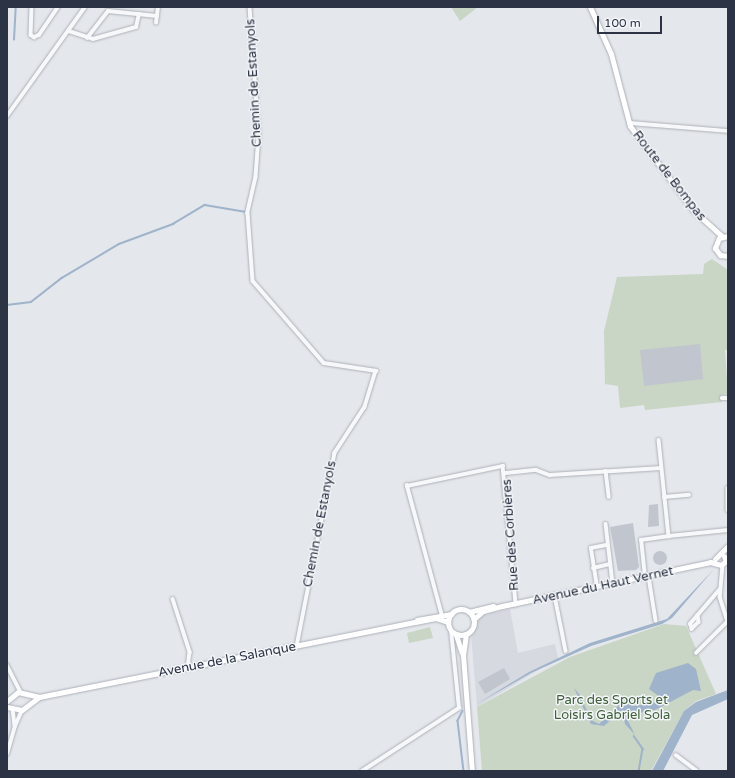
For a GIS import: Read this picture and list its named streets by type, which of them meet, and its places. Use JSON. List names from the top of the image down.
{
  "streets": {
    "main road": ["Route de Bompas", "Avenue du Haut Vernet", "Avenue de la Salanque"],
    "street": ["Chemin de Estanyols", "Rue des Corbières"]
  },
  "crossings": [
    ["Chemin de Estanyols", "Avenue de la Salanque"],
    ["Rue des Corbières", "Avenue du Haut Vernet"],
    ["Rue des Corbières", "Avenue de la Salanque"],
    ["Avenue du Haut Vernet", "Avenue de la Salanque"]
  ],
  "parks": ["Parc des Sports et Loisirs Gabriel Sola"],
  "scale_bar": "100 m"
}
